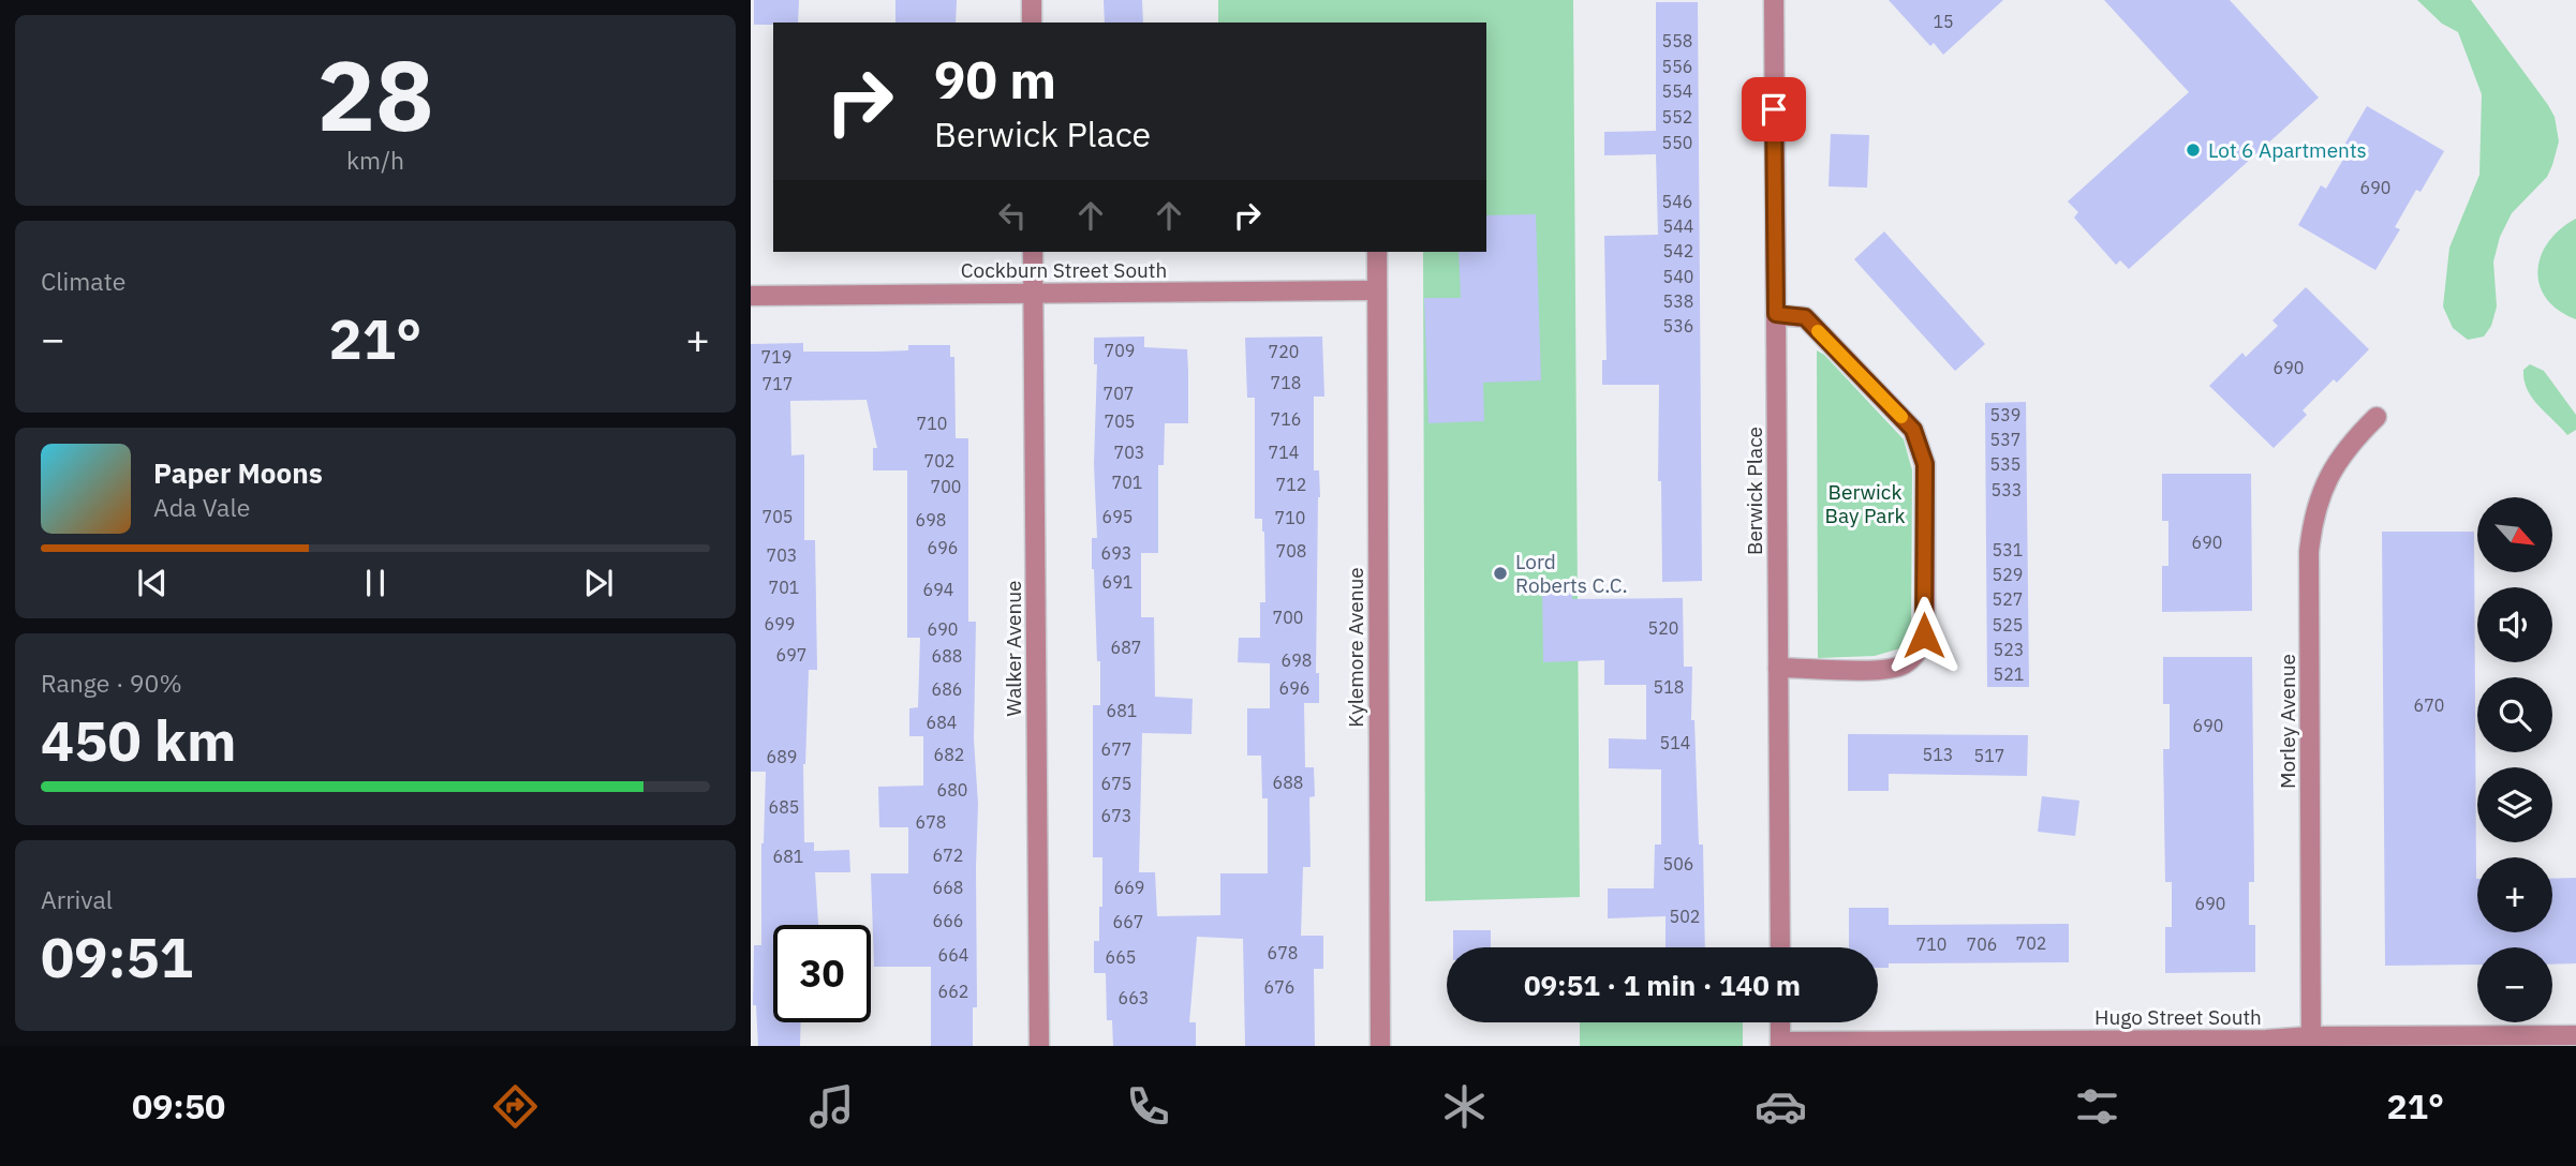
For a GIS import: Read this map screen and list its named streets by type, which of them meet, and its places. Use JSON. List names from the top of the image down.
{
  "streets": {
    "street": [
      "Cockburn Street South",
      "Berwick Place",
      "Kylemore Avenue",
      "Walker Avenue",
      "Morley Avenue",
      "Hugo Street South"
    ]
  },
  "crossings": [
    ["Cockburn Street South", "Kylemore Avenue"],
    ["Cockburn Street South", "Walker Avenue"],
    ["Morley Avenue", "Hugo Street South"]
  ],
  "parks": ["Berwick Bay Park"],
  "places": ["Lot 6 Apartments", "Lord Roberts C.C."],
  "house_numbers": [
    "15",
    "558",
    "556",
    "554",
    "552",
    "550",
    "690",
    "546",
    "544",
    "542",
    "540",
    "538",
    "536",
    "709",
    "720",
    "719",
    "690",
    "718",
    "717",
    "707",
    "539",
    "716",
    "705",
    "710",
    "537",
    "703",
    "714",
    "702",
    "535",
    "701",
    "712",
    "700",
    "533",
    "705",
    "695",
    "710",
    "698",
    "690",
    "696",
    "531",
    "708",
    "693",
    "703",
    "529",
    "691",
    "701",
    "694",
    "527",
    "700",
    "699",
    "525",
    "520",
    "690",
    "687",
    "523",
    "697",
    "688",
    "698",
    "521",
    "518",
    "696",
    "686",
    "670",
    "681",
    "684",
    "690",
    "514",
    "677",
    "682",
    "513",
    "517",
    "689",
    "688",
    "675",
    "680",
    "685",
    "673",
    "678",
    "672",
    "681",
    "506",
    "668",
    "669",
    "690",
    "502",
    "666",
    "667",
    "702",
    "710",
    "706",
    "678",
    "664",
    "665",
    "676",
    "662",
    "663"
  ],
  "north": "bottom right",
  "page": {
    "tile": [
      ["28", "km/h"],
      "Climate",
      ["Range · 90%", "450 km"],
      ["Arrival", "09:51"]
    ],
    "turn": ["90 m", "Berwick Place"],
    "heat": ["−", "21°", "+"],
    "song": ["Paper Moons", "Ada Vale"],
    "map_buttons": ["+", "−"],
    "limit": "30",
    "trip": "09:51 · 1 min · 140 m",
    "tabs": ["09:50", "21°"]
  }
}
